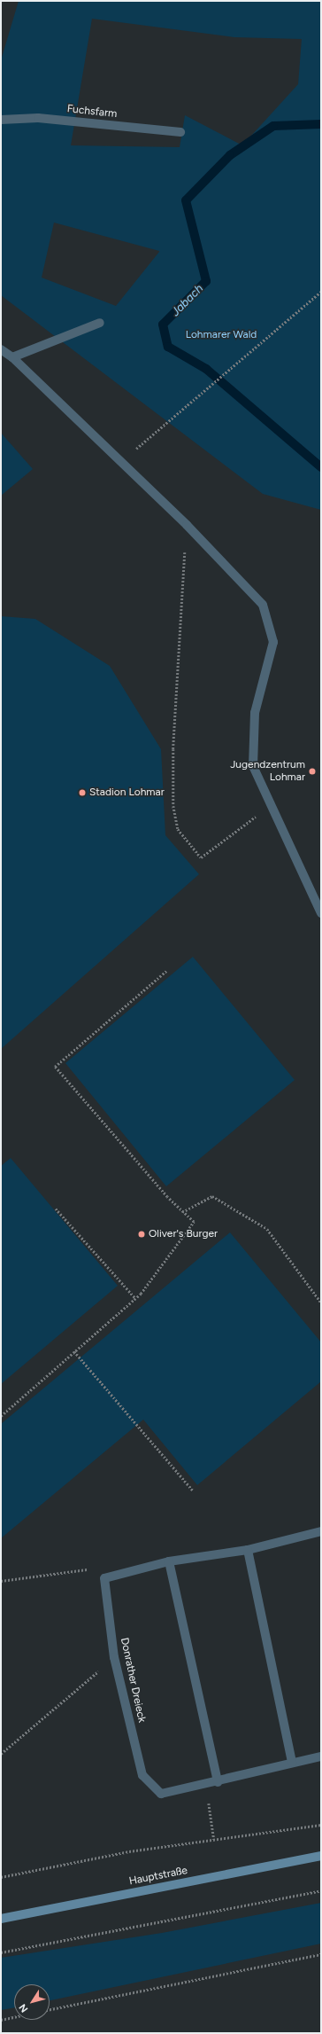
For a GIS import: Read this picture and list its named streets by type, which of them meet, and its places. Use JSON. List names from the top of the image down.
{
  "streets": {
    "main road": ["Hauptstraße"],
    "lane": ["Fuchsfarm", "Donrather Dreieck"]
  },
  "water": ["Jabach"],
  "parks": ["Lohmarer Wald"],
  "places": ["Jugendzentrum Lohmar", "Stadion Lohmar", "Oliver's Burger"],
  "north": "bottom left"
}
